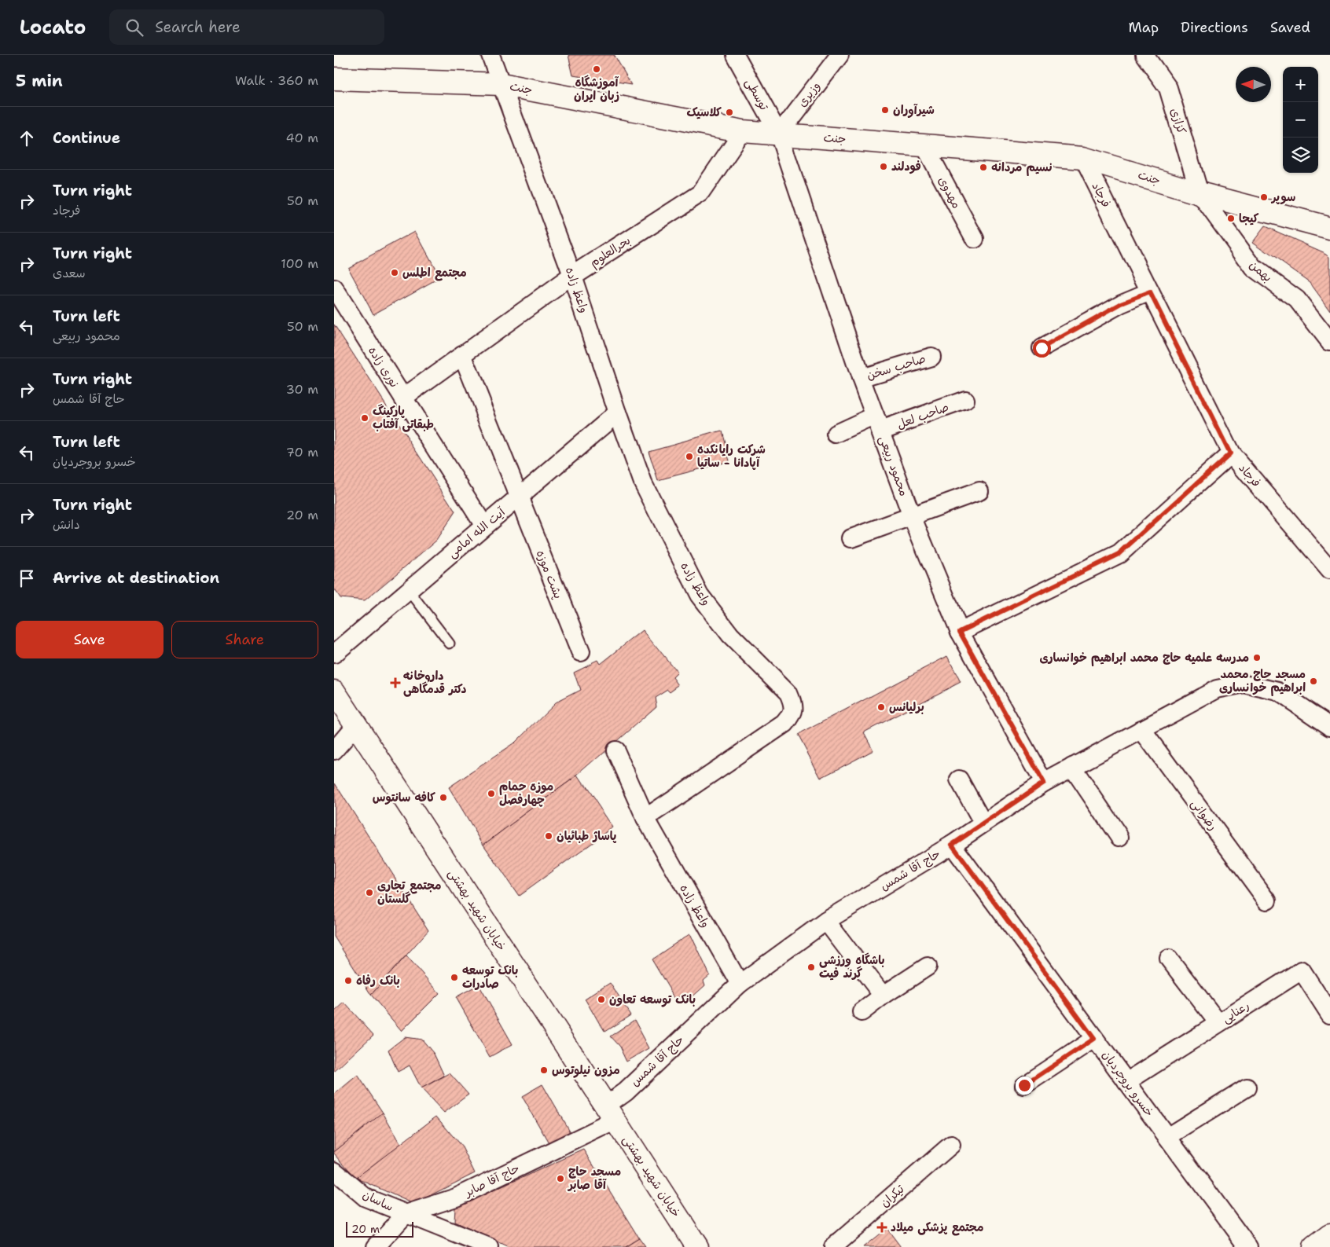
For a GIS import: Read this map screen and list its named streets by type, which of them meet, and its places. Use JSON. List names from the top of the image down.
{
  "streets": {
    "street": [
      "جنت",
      "توسطی",
      "وزیری",
      "کزازی",
      "مهدوی",
      "فرجاد",
      "بحرالعلوم",
      "بهمن",
      "واعظ زاده",
      "نوری زاده",
      "صاحب سخن",
      "صاحب لعل",
      "محمود ربیعی",
      "آیت الله امامی",
      "پشت موزه",
      "رضوانی",
      "حاج آقا شمس",
      "خیابان شهید بهشتی",
      "رعنایی",
      "خسرو بروجردیان",
      "حاج آقا صابر",
      "تیکران",
      "ساسان"
    ]
  },
  "crossings": [
    ["جنت", "توسطی"],
    ["جنت", "وزیری"],
    ["جنت", "کزازی"],
    ["جنت", "مهدوی"],
    ["جنت", "فرجاد"],
    ["جنت", "بحرالعلوم"],
    ["جنت", "بهمن"],
    ["جنت", "واعظ زاده"],
    ["جنت", "محمود ربیعی"],
    ["توسطی", "وزیری"],
    ["توسطی", "محمود ربیعی"],
    ["وزیری", "محمود ربیعی"],
    ["کزازی", "بهمن"],
    ["بحرالعلوم", "واعظ زاده"],
    ["بحرالعلوم", "نوری زاده"],
    ["بحرالعلوم", "پشت موزه"],
    ["واعظ زاده", "آیت الله امامی"],
    ["واعظ زاده", "حاج آقا شمس"],
    ["نوری زاده", "آیت الله امامی"],
    ["صاحب سخن", "محمود ربیعی"],
    ["صاحب لعل", "محمود ربیعی"],
    ["محمود ربیعی", "حاج آقا شمس"],
    ["آیت الله امامی", "پشت موزه"],
    ["رضوانی", "حاج آقا شمس"],
    ["حاج آقا شمس", "خیابان شهید بهشتی"],
    ["حاج آقا شمس", "خسرو بروجردیان"],
    ["حاج آقا شمس", "حاج آقا صابر"],
    ["خیابان شهید بهشتی", "حاج آقا صابر"],
    ["رعنایی", "خسرو بروجردیان"],
    ["حاج آقا صابر", "ساسان"]
  ],
  "places": {
    "other": [
      "آموزشگاه زبان ایران",
      "شیرآوران",
      "کلاسیک",
      "فودلند",
      "نسیم مردانه",
      "سوپر",
      "کیجا",
      "مجتمع اطلس",
      "پارکینگ طبقاتی آفتاب",
      "شرکت رایانکده آپادانا - ساتیا",
      "مدرسه علمیه حاج محمد ابراهیم خوانساری",
      "مسجد حاج محمد ابراهیم خوانساری",
      "برلیانس",
      "موزه حمام چهارفصل",
      "کافه سانتوس",
      "پاساژ طبائیان",
      "مجتمع تجاری گلستان",
      "باشگاه ورزشی گرند فیت",
      "بانک توسعه صادرات",
      "بانک رفاه",
      "بانک توسعه تعاون",
      "مزون نیلوتوس",
      "مسجد حاج آقا صابر"
    ],
    "health": ["داروخانه دکتر قدمگاهی", "مجتمع پزشکی میلاد"]
  },
  "scale_bar": "20 m",
  "north": "left",
  "page": {
    "header": "Locato",
    "search": "Search here",
    "nav": ["Map", "Directions", "Saved"],
    "heading": ["5 min", "Walk · 360 m"],
    "map_buttons": ["+", "−"],
    "list": [
      ["Continue", "40 m"],
      ["Turn right", "فرجاد", "50 m"],
      ["Turn right", "سعدی", "100 m"],
      ["Turn left", "محمود ربیعی", "50 m"],
      ["Turn right", "حاج آقا شمس", "30 m"],
      ["Turn left", "خسرو بروجردیان", "70 m"],
      ["Turn right", "دانش", "20 m"],
      "Arrive at destination"
    ],
    "buttons": ["Save", "Share"],
    "scale": "20 m"
  }
}
